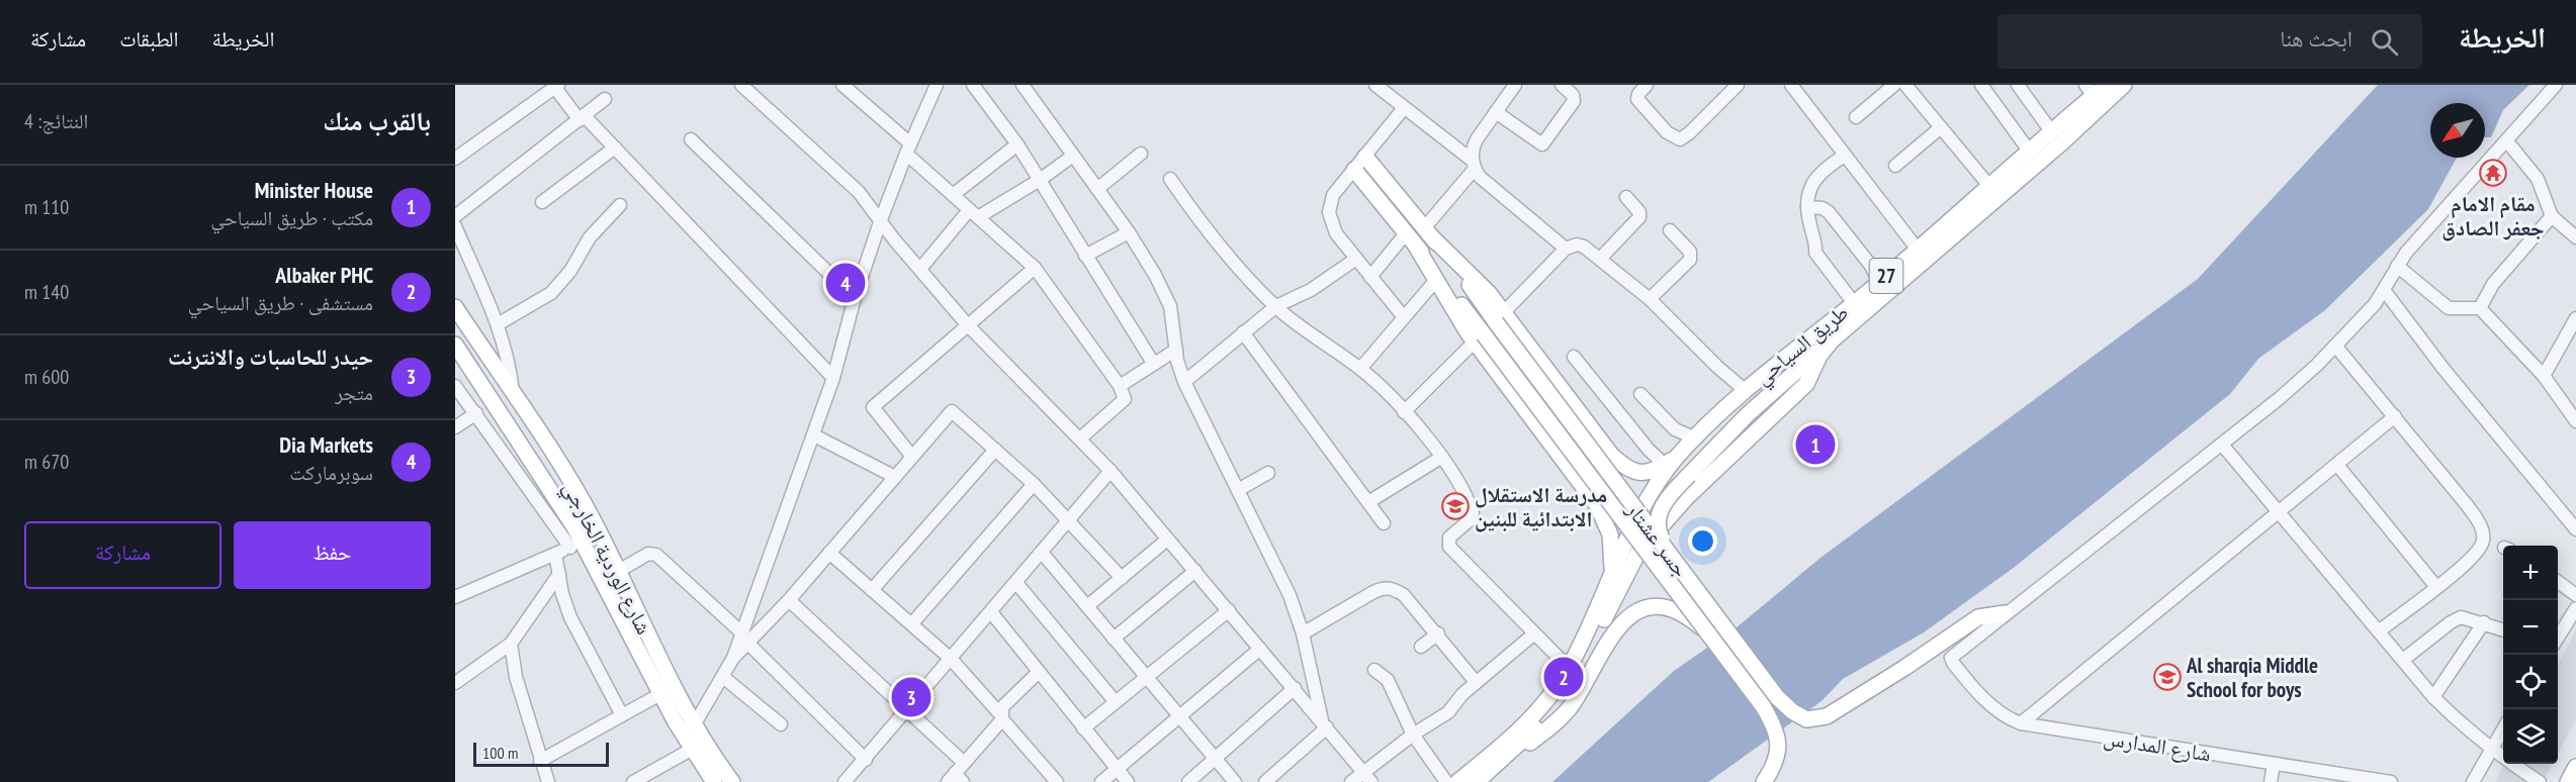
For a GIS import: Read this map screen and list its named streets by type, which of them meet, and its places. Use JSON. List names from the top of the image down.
{
  "streets": {
    "main road": [
      "27",
      "طريق السياحي",
      "جسر عشتار",
      "شارع الوردية الخارجي"
    ],
    "street": ["شارع المدارس"]
  },
  "crossings": [
    ["جسر عشتار", "شارع المدارس"]
  ],
  "places": {
    "temple": ["مقام الامام جعفر الصادق"],
    "school or university": ["مدرسة الاستقلال الابتدائية للبنين", "Al sharqia Middle School for boys"]
  },
  "scale_bar": "100 m",
  "north": "bottom left",
  "page": {
    "header": "الخريطة",
    "search": "ابحث هنا",
    "nav": ["الخريطة", "الطبقات", "مشاركة"],
    "heading": ["بالقرب منك", "النتائج: 4"],
    "list": [
      {
        "mark": "1",
        "name": "Minister House",
        "note": "مكتب · طريق السياحي",
        "value": "110 m"
      },
      {
        "mark": "2",
        "name": "Albaker PHC",
        "note": "مستشفى · طريق السياحي",
        "value": "140 m"
      },
      {
        "mark": "3",
        "name": "حيدر للحاسبات والانترنت",
        "note": "متجر",
        "value": "600 m"
      },
      {
        "mark": "4",
        "name": "Dia Markets",
        "note": "سوبرماركت",
        "value": "670 m"
      }
    ],
    "pins": [
      "4",
      "1",
      "2",
      "3"
    ],
    "buttons": ["حفظ", "مشاركة"],
    "map_buttons": ["+", "−"],
    "scale": "100 m"
  }
}
